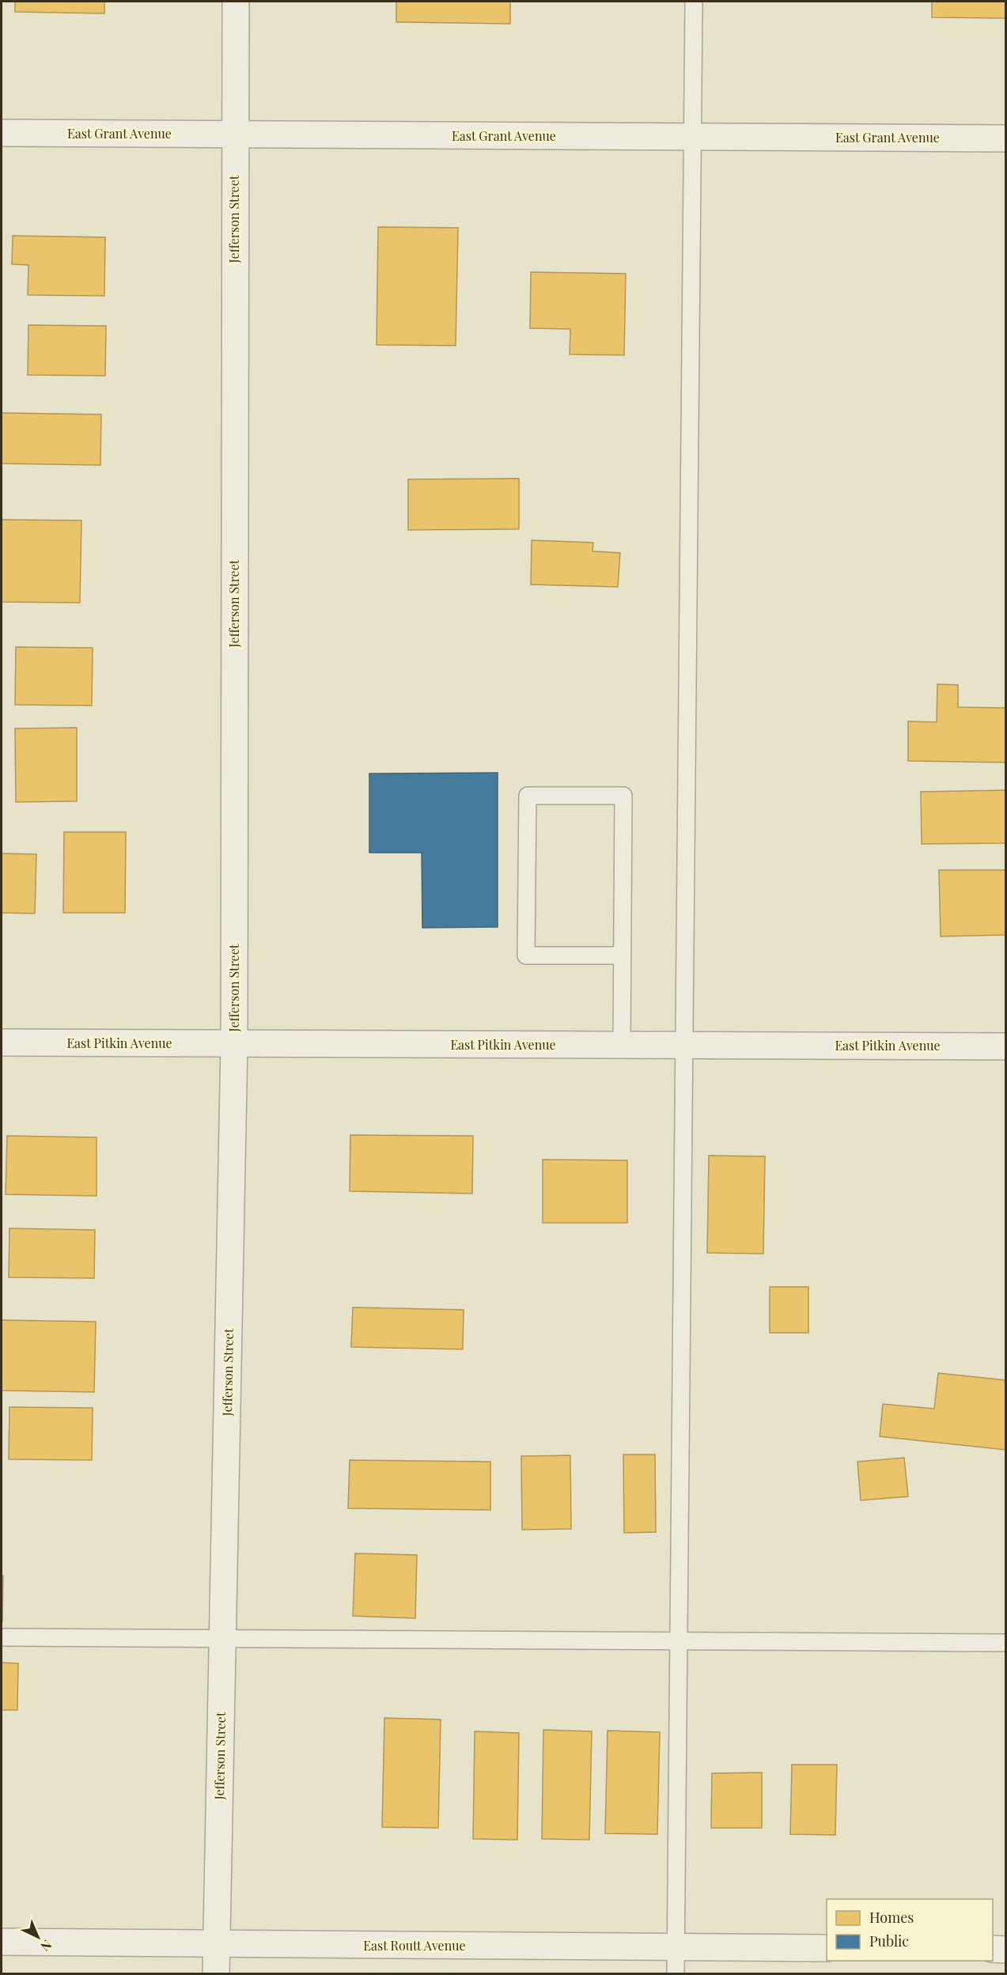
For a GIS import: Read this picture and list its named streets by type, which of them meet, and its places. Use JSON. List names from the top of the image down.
{
  "streets": {
    "street": [
      "East Grant Avenue",
      "Jefferson Street",
      "East Pitkin Avenue",
      "East Routt Avenue"
    ]
  },
  "crossings": [
    ["East Grant Avenue", "Jefferson Street"],
    ["Jefferson Street", "East Pitkin Avenue"],
    ["Jefferson Street", "East Routt Avenue"]
  ],
  "legend": ["Homes", "Public"],
  "north": "bottom right"
}
